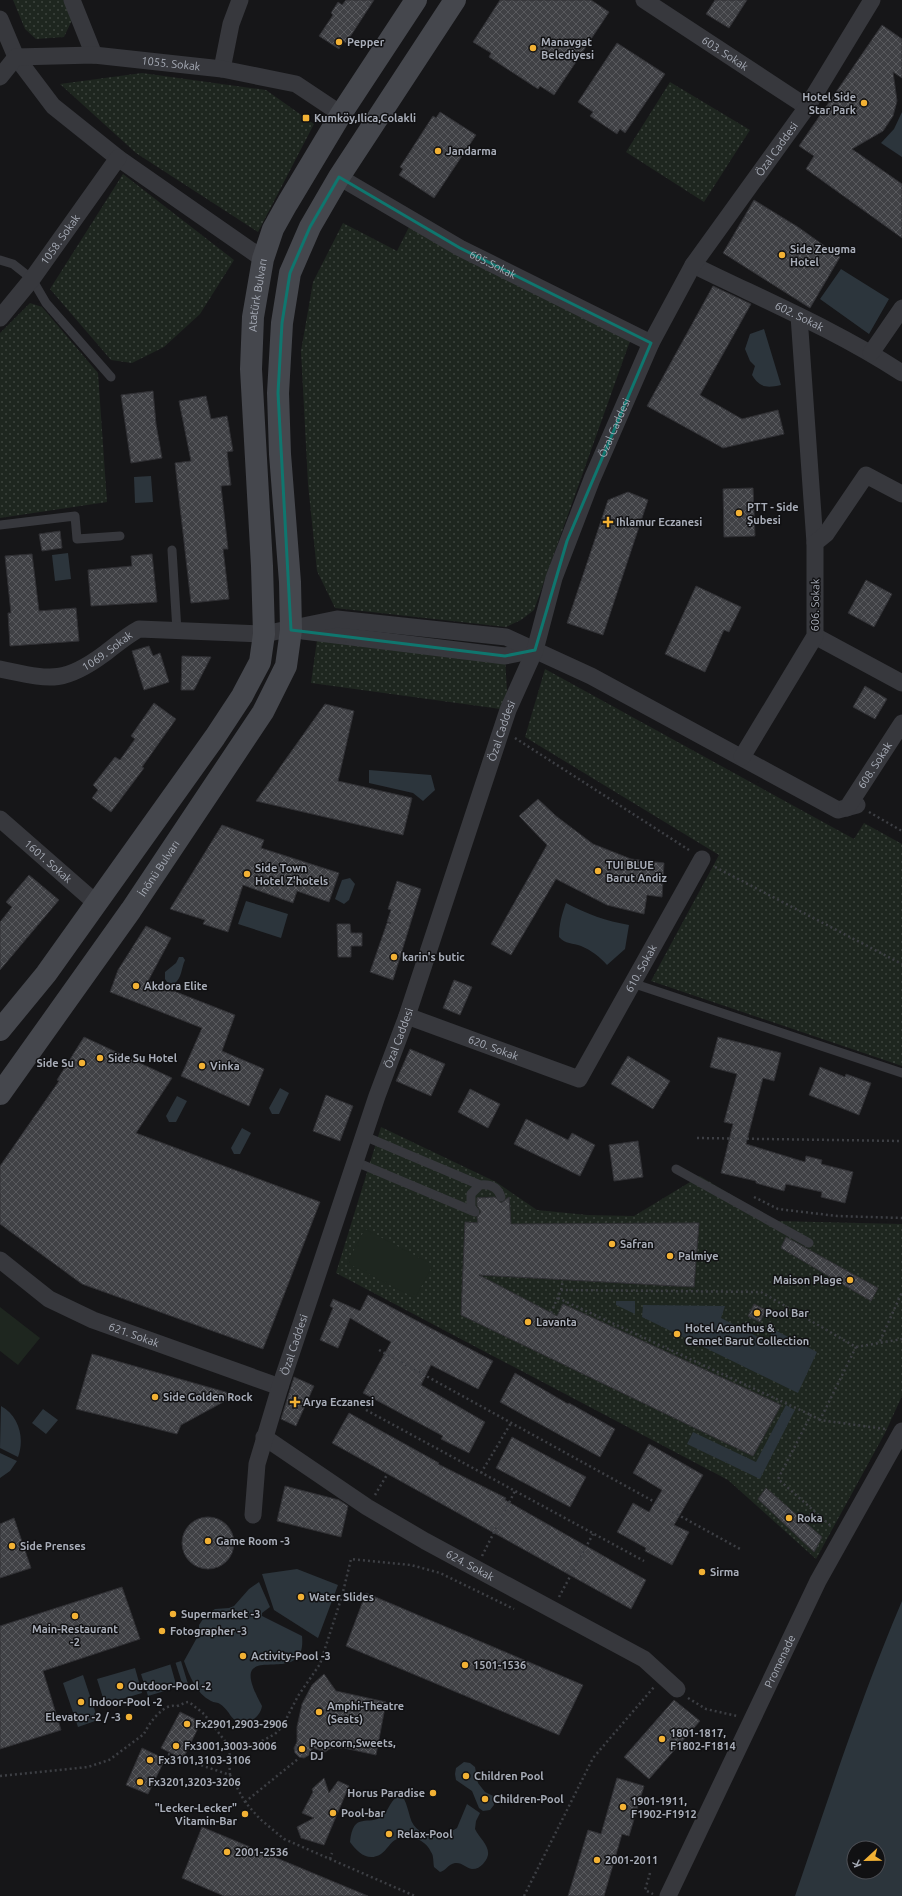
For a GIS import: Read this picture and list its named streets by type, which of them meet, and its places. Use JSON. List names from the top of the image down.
{
  "streets": {
    "main road": ["Atatürk Bulvarı", "İnönü Bulvarı"],
    "street": [
      "603. Sokak",
      "1055. Sokak",
      "Özal Caddesi",
      "1058. Sokak",
      "605.Sokak",
      "602. Sokak",
      "606. Sokak",
      "1069. Sokak",
      "608. Sokak",
      "1601. Sokak",
      "610. Sokak",
      "620. Sokak",
      "621. Sokak",
      "624. Sokak",
      "Promenade"
    ]
  },
  "crossings": [
    ["603. Sokak", "Özal Caddesi"],
    ["1055. Sokak", "Atatürk Bulvarı"],
    ["Özal Caddesi", "605.Sokak"],
    ["Özal Caddesi", "602. Sokak"],
    ["Özal Caddesi", "1069. Sokak"],
    ["Özal Caddesi", "620. Sokak"],
    ["Özal Caddesi", "621. Sokak"],
    ["Özal Caddesi", "624. Sokak"],
    ["Atatürk Bulvarı", "1069. Sokak"],
    ["602. Sokak", "606. Sokak"],
    ["1069. Sokak", "İnönü Bulvarı"],
    ["610. Sokak", "620. Sokak"]
  ],
  "places": {
    "other": [
      "Pepper",
      "Manavgat Belediyesi",
      "Hotel Side Star Park",
      "Jandarma",
      "Side Zeugma Hotel",
      "PTT - Side Şubesi",
      "TUI BLUE Barut Andiz",
      "Side Town Hotel Z'hotels",
      "karin's butic",
      "Akdora Elite",
      "Side Su Hotel",
      "Side Su",
      "Vinka",
      "Safran",
      "Palmiye",
      "Maison Plage",
      "Pool Bar",
      "Lavanta",
      "Hotel Acanthus & Cennet Barut Collection",
      "Side Golden Rock",
      "Roka",
      "Game Room -3",
      "Side Prenses",
      "Sirma",
      "Water Slides",
      "Supermarket -3",
      "Main-Restaurant -2",
      "Fotographer -3",
      "Activity-Pool -3",
      "1501-1536",
      "Outdoor-Pool -2",
      "Indoor-Pool -2",
      "Amphi-Theatre (Seats)",
      "Elevator -2 / -3",
      "Fx2901,2903-2906",
      "1801-1817, F1802-F1814",
      "Fx3001,3003-3006",
      "Popcorn,Sweets, DJ",
      "Fx3101,3103-3106",
      "Children Pool",
      "Fx3201,3203-3206",
      "Horus Paradise",
      "Children-Pool",
      "1901-1911, F1902-F1912",
      "Pool-bar",
      "\"Lecker-Lecker\" Vitamin-Bar",
      "Relax-Pool",
      "2001-2536",
      "2001-2011"
    ],
    "transit": ["Kumköy,Ilica,Colakli"],
    "health": ["Ihlamur Eczanesi", "Arya Eczanesi"]
  },
  "north": "left"
}
